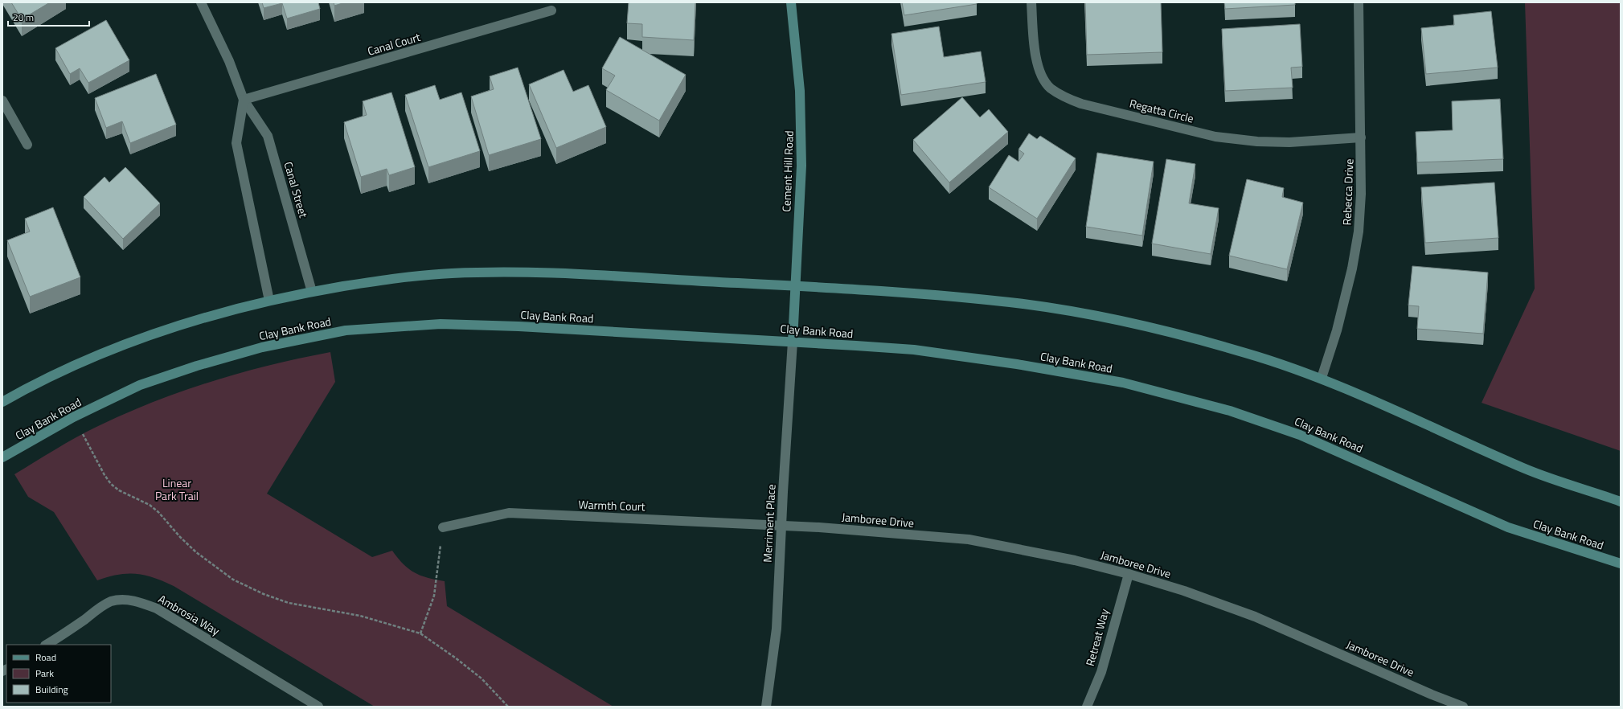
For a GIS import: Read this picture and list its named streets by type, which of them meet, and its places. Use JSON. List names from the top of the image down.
{
  "streets": {
    "street": [
      "Canal Court",
      "Regatta Circle",
      "Cement Hill Road",
      "Canal Street",
      "Rebecca Drive",
      "Clay Bank Road",
      "Warmth Court",
      "Jamboree Drive",
      "Merriment Place",
      "Ambrosia Way",
      "Retreat Way"
    ]
  },
  "crossings": [
    ["Canal Court", "Canal Street"],
    ["Regatta Circle", "Rebecca Drive"],
    ["Cement Hill Road", "Clay Bank Road"],
    ["Cement Hill Road", "Merriment Place"],
    ["Clay Bank Road", "Merriment Place"],
    ["Warmth Court", "Jamboree Drive"],
    ["Warmth Court", "Merriment Place"],
    ["Jamboree Drive", "Merriment Place"],
    ["Jamboree Drive", "Retreat Way"]
  ],
  "parks": ["Linear Park Trail"],
  "legend": ["Road", "Park", "Building"],
  "scale_bar": "20 m"
}
